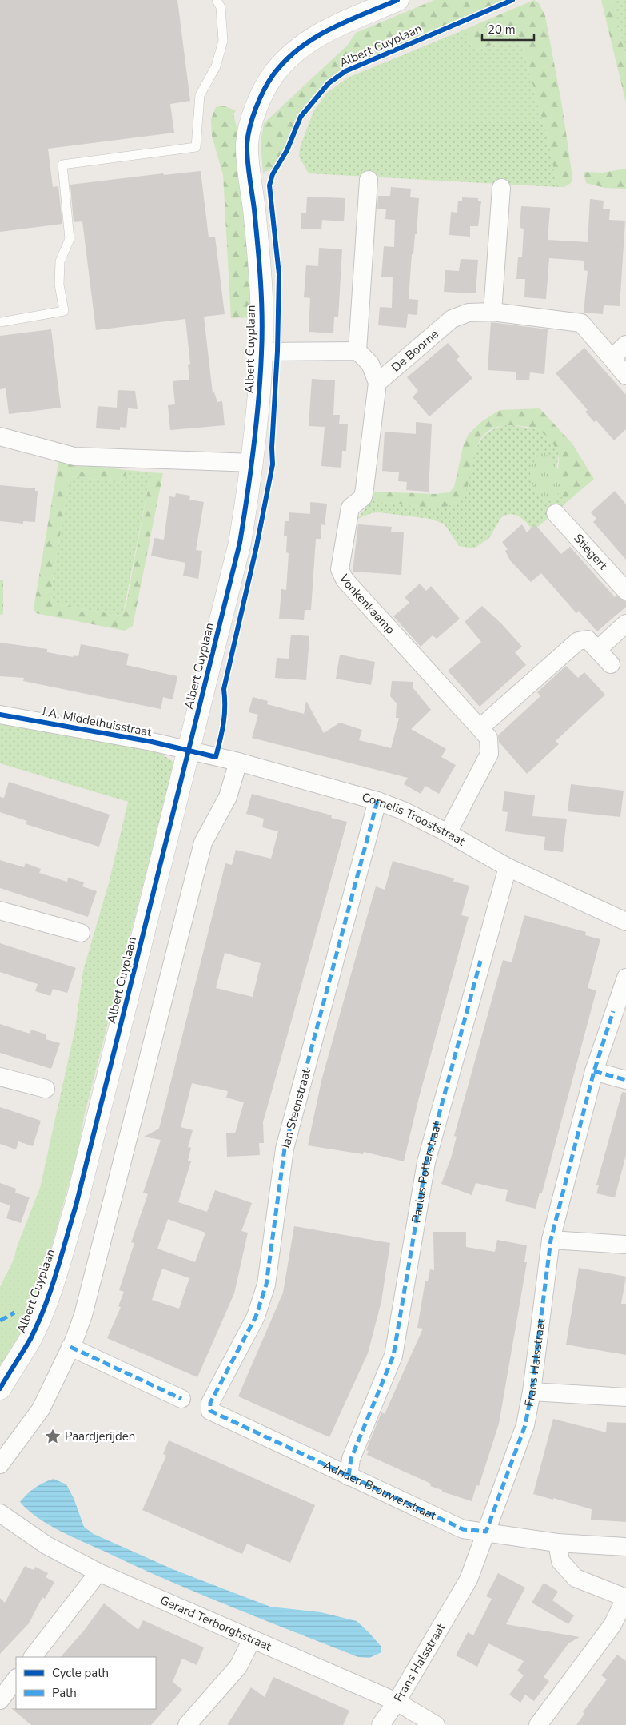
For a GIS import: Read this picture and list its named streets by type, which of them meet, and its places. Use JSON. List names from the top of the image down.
{
  "streets": {
    "street": [
      "Albert Cuyplaan",
      "De Boorne",
      "Stiegert",
      "Vonkenkaamp",
      "J.A. Middelhuisstraat",
      "Cornelis Trooststraat",
      "Jan Steenstraat",
      "Paulus Potterstraat",
      "Frans Halsstraat",
      "Adriaen Brouwerstraat",
      "Gerard Terborghstraat"
    ]
  },
  "crossings": [
    ["Albert Cuyplaan", "J.A. Middelhuisstraat"],
    ["Albert Cuyplaan", "Cornelis Trooststraat"],
    ["De Boorne", "Vonkenkaamp"],
    ["Vonkenkaamp", "Cornelis Trooststraat"],
    ["J.A. Middelhuisstraat", "Cornelis Trooststraat"],
    ["Cornelis Trooststraat", "Jan Steenstraat"],
    ["Cornelis Trooststraat", "Paulus Potterstraat"],
    ["Jan Steenstraat", "Adriaen Brouwerstraat"],
    ["Paulus Potterstraat", "Adriaen Brouwerstraat"],
    ["Frans Halsstraat", "Adriaen Brouwerstraat"],
    ["Frans Halsstraat", "Gerard Terborghstraat"]
  ],
  "places": {
    "place": ["Paardjerijden"]
  },
  "legend": ["Cycle path", "Path"],
  "scale_bar": "20 m"
}
